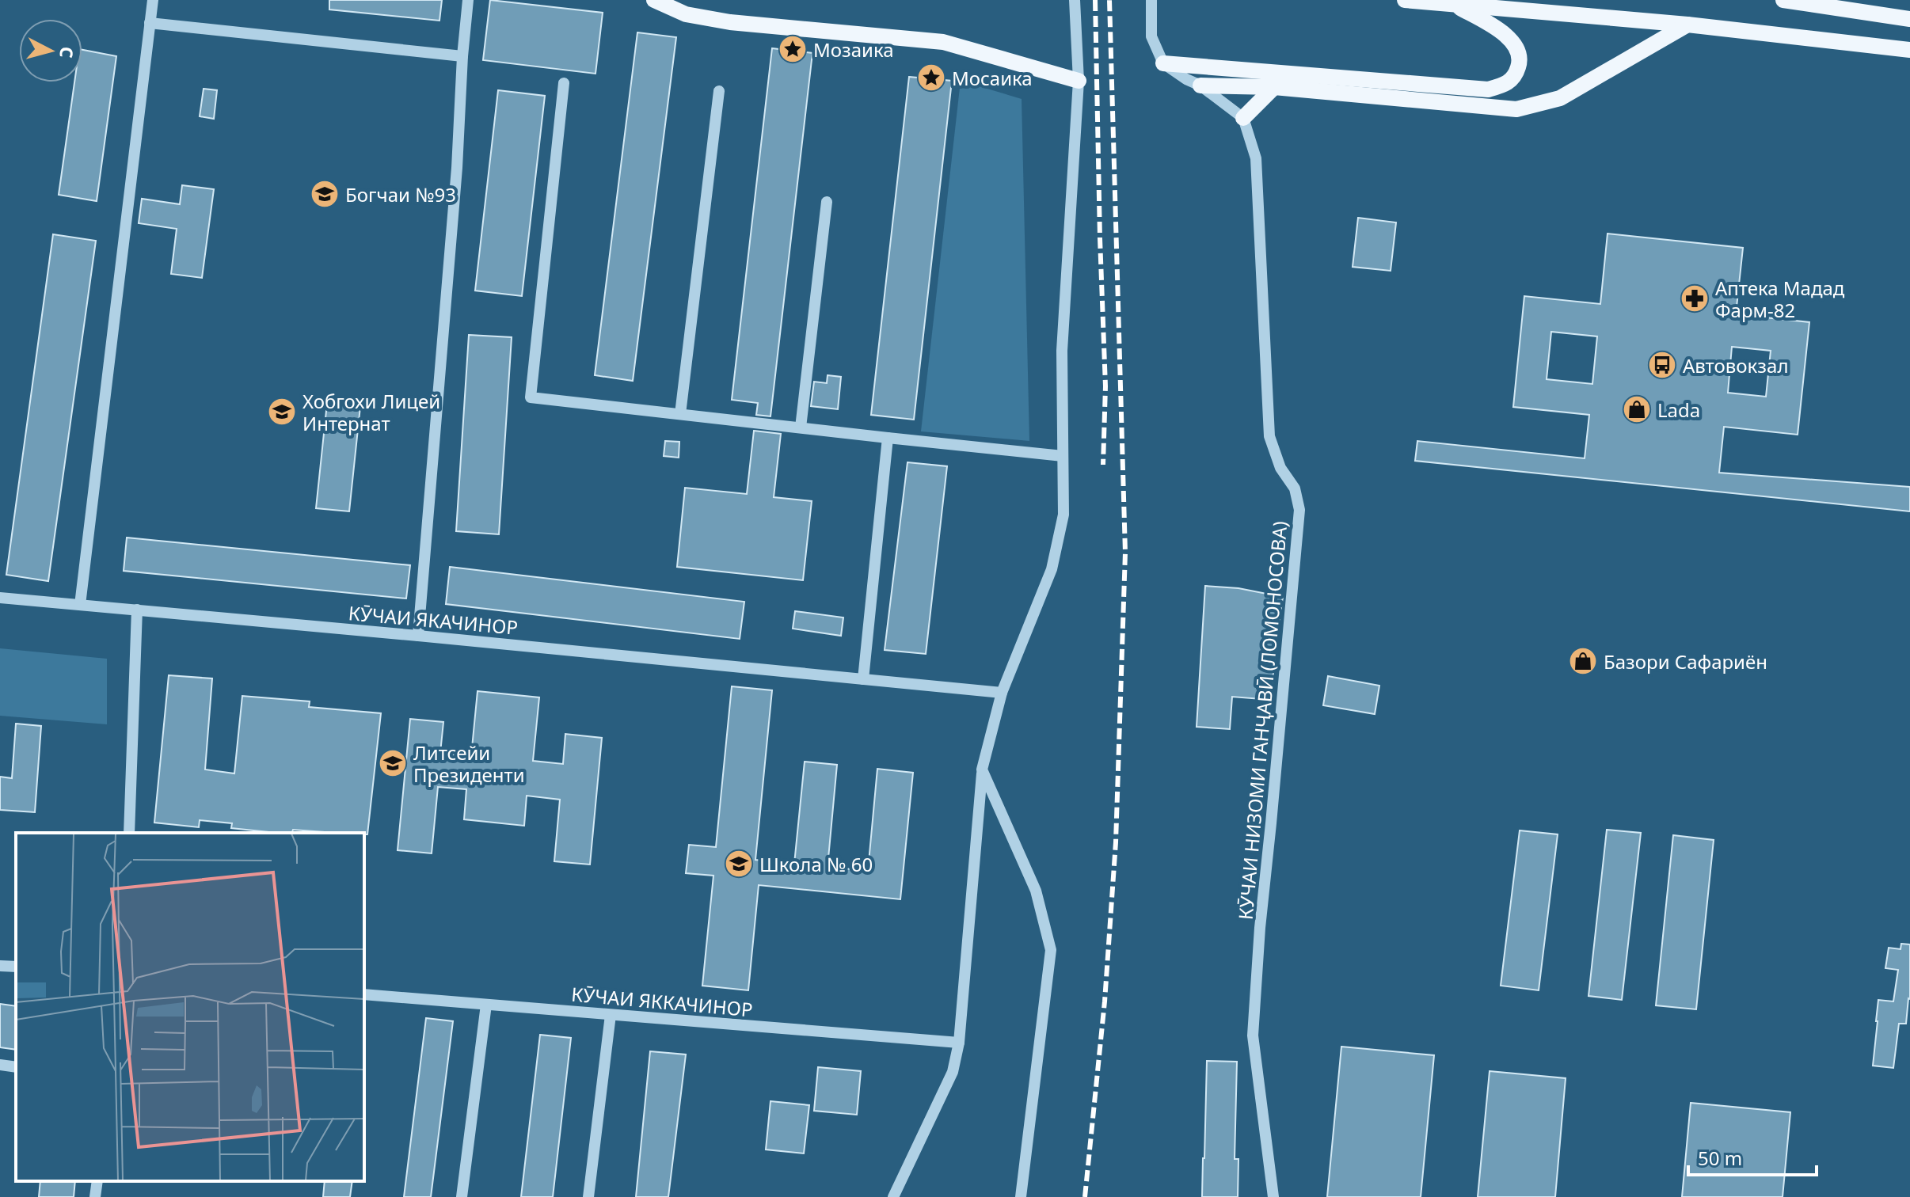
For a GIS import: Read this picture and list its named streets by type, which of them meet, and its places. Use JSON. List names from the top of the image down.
{
  "streets": {
    "street": ["КӮЧАИ ЯКАЧИНОР", "КӮЧАИ НИЗОМИ ГАНҶАВӢ (ЛОМОНОСОВА)", "КӮЧАИ ЯККАЧИНОР"]
  },
  "places": {
    "place": ["Мозаика", "Мосаика"],
    "school or university": [
      "Богчаи №93",
      "Хобгохи Лицей Интернат",
      "Литсейи Президенти",
      "Школа № 60"
    ],
    "pharmacy": ["Аптека Мадад Фарм-82"],
    "bus stop": ["Автовокзал"],
    "shop": ["Lada", "Базори Сафариён"]
  },
  "scale_bar": "50 m",
  "north": "right"
}
